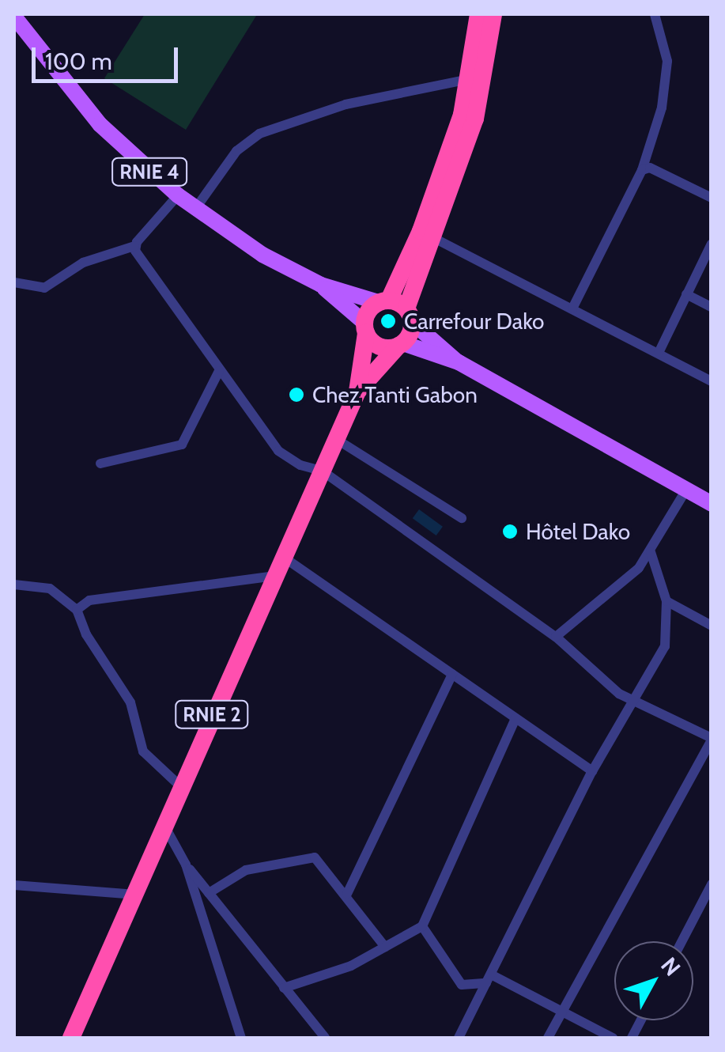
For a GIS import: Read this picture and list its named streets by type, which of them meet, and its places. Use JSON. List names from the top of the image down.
{
  "streets": {
    "highway": ["RNIE 2"],
    "main road": ["RNIE 4"]
  },
  "places": ["Carrefour Dako", "Chez Tanti Gabon", "Hôtel Dako"],
  "scale_bar": "100 m",
  "north": "top right"
}
